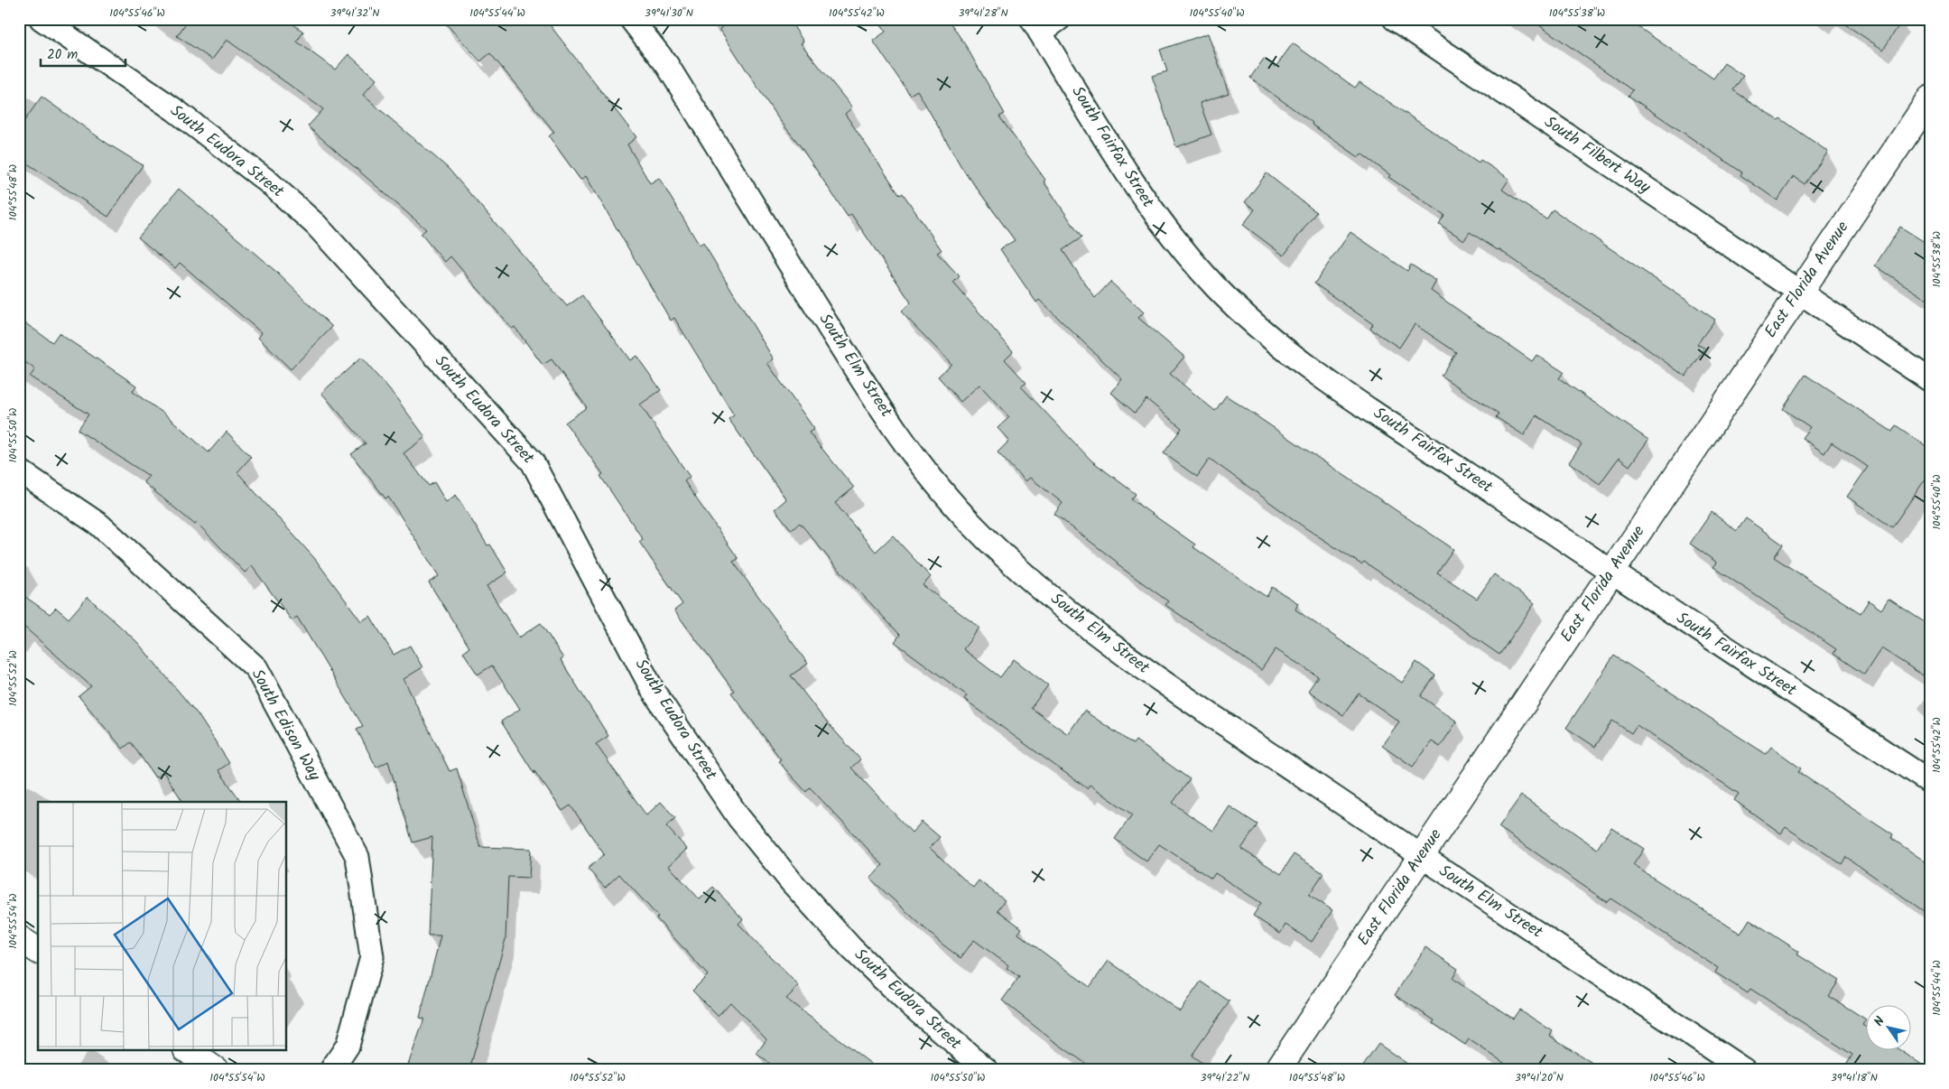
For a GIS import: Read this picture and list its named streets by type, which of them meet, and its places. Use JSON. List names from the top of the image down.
{
  "streets": {
    "street": [
      "South Fairfax Street",
      "South Eudora Street",
      "South Filbert Way",
      "East Florida Avenue",
      "South Elm Street",
      "South Edison Way"
    ]
  },
  "crossings": [
    ["South Fairfax Street", "East Florida Avenue"],
    ["South Filbert Way", "East Florida Avenue"],
    ["East Florida Avenue", "South Elm Street"]
  ],
  "scale_bar": "20 m",
  "north": "top left",
  "coordinates": [
    "104°55'46\"W",
    "39°41'32\"N",
    "104°55'44\"W",
    "39°41'30\"N",
    "104°55'42\"W",
    "39°41'28\"N",
    "104°55'40\"W",
    "104°55'38\"W",
    "104°55'48\"W",
    "104°55'50\"W",
    "104°55'52\"W",
    "104°55'54\"W",
    "39°41'22\"N",
    "39°41'20\"N",
    "39°41'18\"N"
  ]
}
